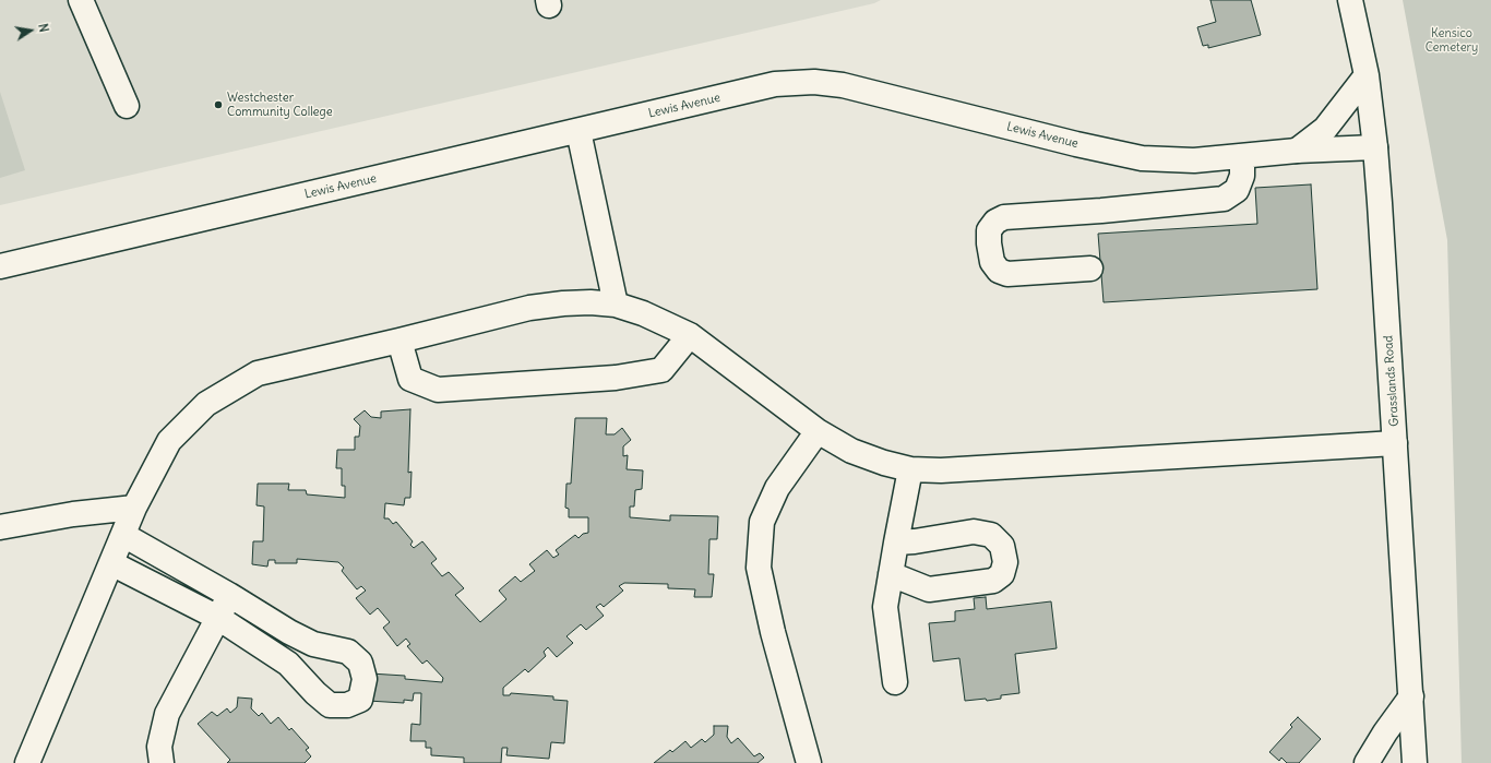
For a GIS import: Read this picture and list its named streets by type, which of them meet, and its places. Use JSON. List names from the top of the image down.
{
  "streets": {
    "street": ["Lewis Avenue", "Grasslands Road"]
  },
  "crossings": [
    ["Lewis Avenue", "Grasslands Road"]
  ],
  "parks": ["Kensico Cemetery"],
  "places": ["Westchester Community College"],
  "north": "right"
}
